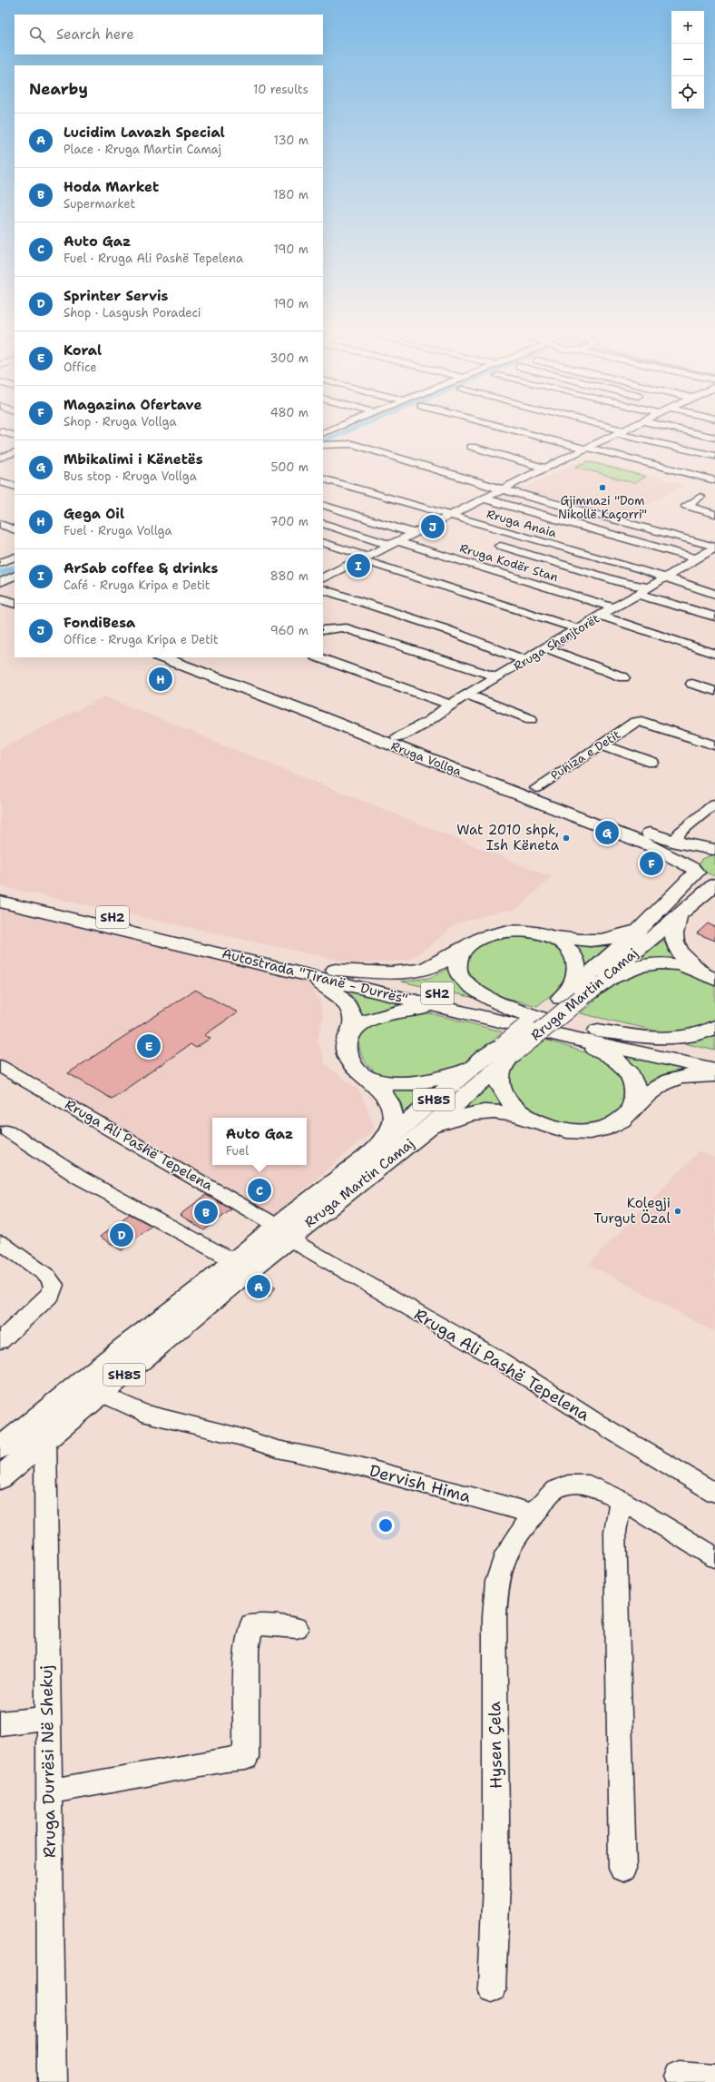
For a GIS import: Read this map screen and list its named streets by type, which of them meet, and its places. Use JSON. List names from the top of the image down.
{
  "streets": {
    "main road": [
      "Rruga Vollga",
      "SH2",
      "Autostrada \"Tiranë - Durrës\"",
      "Rruga Martin Camaj",
      "SH85"
    ],
    "street": [
      "Rruga Anaia",
      "Rruga Kodër Stan",
      "Rruga Shenjtorët",
      "Puhiza e Detit",
      "Rruga Ali Pashë Tepelena",
      "Dervish Hima",
      "Hysen Çela",
      "Rruga Durrësi Në Shekuj"
    ]
  },
  "crossings": [
    ["Rruga Anaia", "Rruga Shenjtorët"],
    ["Rruga Kodër Stan", "Rruga Shenjtorët"],
    ["Rruga Shenjtorët", "Rruga Vollga"],
    ["Puhiza e Detit", "Rruga Vollga"],
    ["Rruga Vollga", "Rruga Martin Camaj"],
    ["Rruga Vollga", "SH85"],
    ["Rruga Martin Camaj", "SH85"],
    ["Rruga Martin Camaj", "Rruga Ali Pashë Tepelena"],
    ["Rruga Martin Camaj", "Dervish Hima"],
    ["Rruga Martin Camaj", "Rruga Durrësi Në Shekuj"],
    ["Dervish Hima", "Hysen Çela"]
  ],
  "places": ["Gjimnazi \"Dom Nikollë Kaçorri\"", "Wat 2010 shpk, Ish Këneta", "Kolegji Turgut Özal"],
  "page": {
    "map_buttons": ["+", "−"],
    "search": "Search here",
    "heading": ["Nearby", "10 results"],
    "list": [
      {
        "mark": "A",
        "name": "Lucidim Lavazh Special",
        "note": "Place · Rruga Martin Camaj",
        "value": "130 m"
      },
      {
        "mark": "B",
        "name": "Hoda Market",
        "note": "Supermarket",
        "value": "180 m"
      },
      {
        "mark": "C",
        "name": "Auto Gaz",
        "note": "Fuel · Rruga Ali Pashë Tepelena",
        "value": "190 m"
      },
      {
        "mark": "D",
        "name": "Sprinter Servis",
        "note": "Shop · Lasgush Poradeci",
        "value": "190 m"
      },
      {
        "mark": "E",
        "name": "Koral",
        "note": "Office",
        "value": "300 m"
      },
      {
        "mark": "F",
        "name": "Magazina Ofertave",
        "note": "Shop · Rruga Vollga",
        "value": "480 m"
      },
      {
        "mark": "G",
        "name": "Mbikalimi i Kënetës",
        "note": "Bus stop · Rruga Vollga",
        "value": "500 m"
      },
      {
        "mark": "H",
        "name": "Gega Oil",
        "note": "Fuel · Rruga Vollga",
        "value": "700 m"
      },
      {
        "mark": "I",
        "name": "ArSab coffee & drinks",
        "note": "Café · Rruga Kripa e Detit",
        "value": "880 m"
      },
      {
        "mark": "J",
        "name": "FondiBesa",
        "note": "Office · Rruga Kripa e Detit",
        "value": "960 m"
      }
    ],
    "pins": [
      "J",
      "I",
      "H",
      "G",
      "F",
      "E",
      "C",
      "B",
      "D",
      "A"
    ],
    "popup": ["Auto Gaz", "Fuel"]
  }
}
